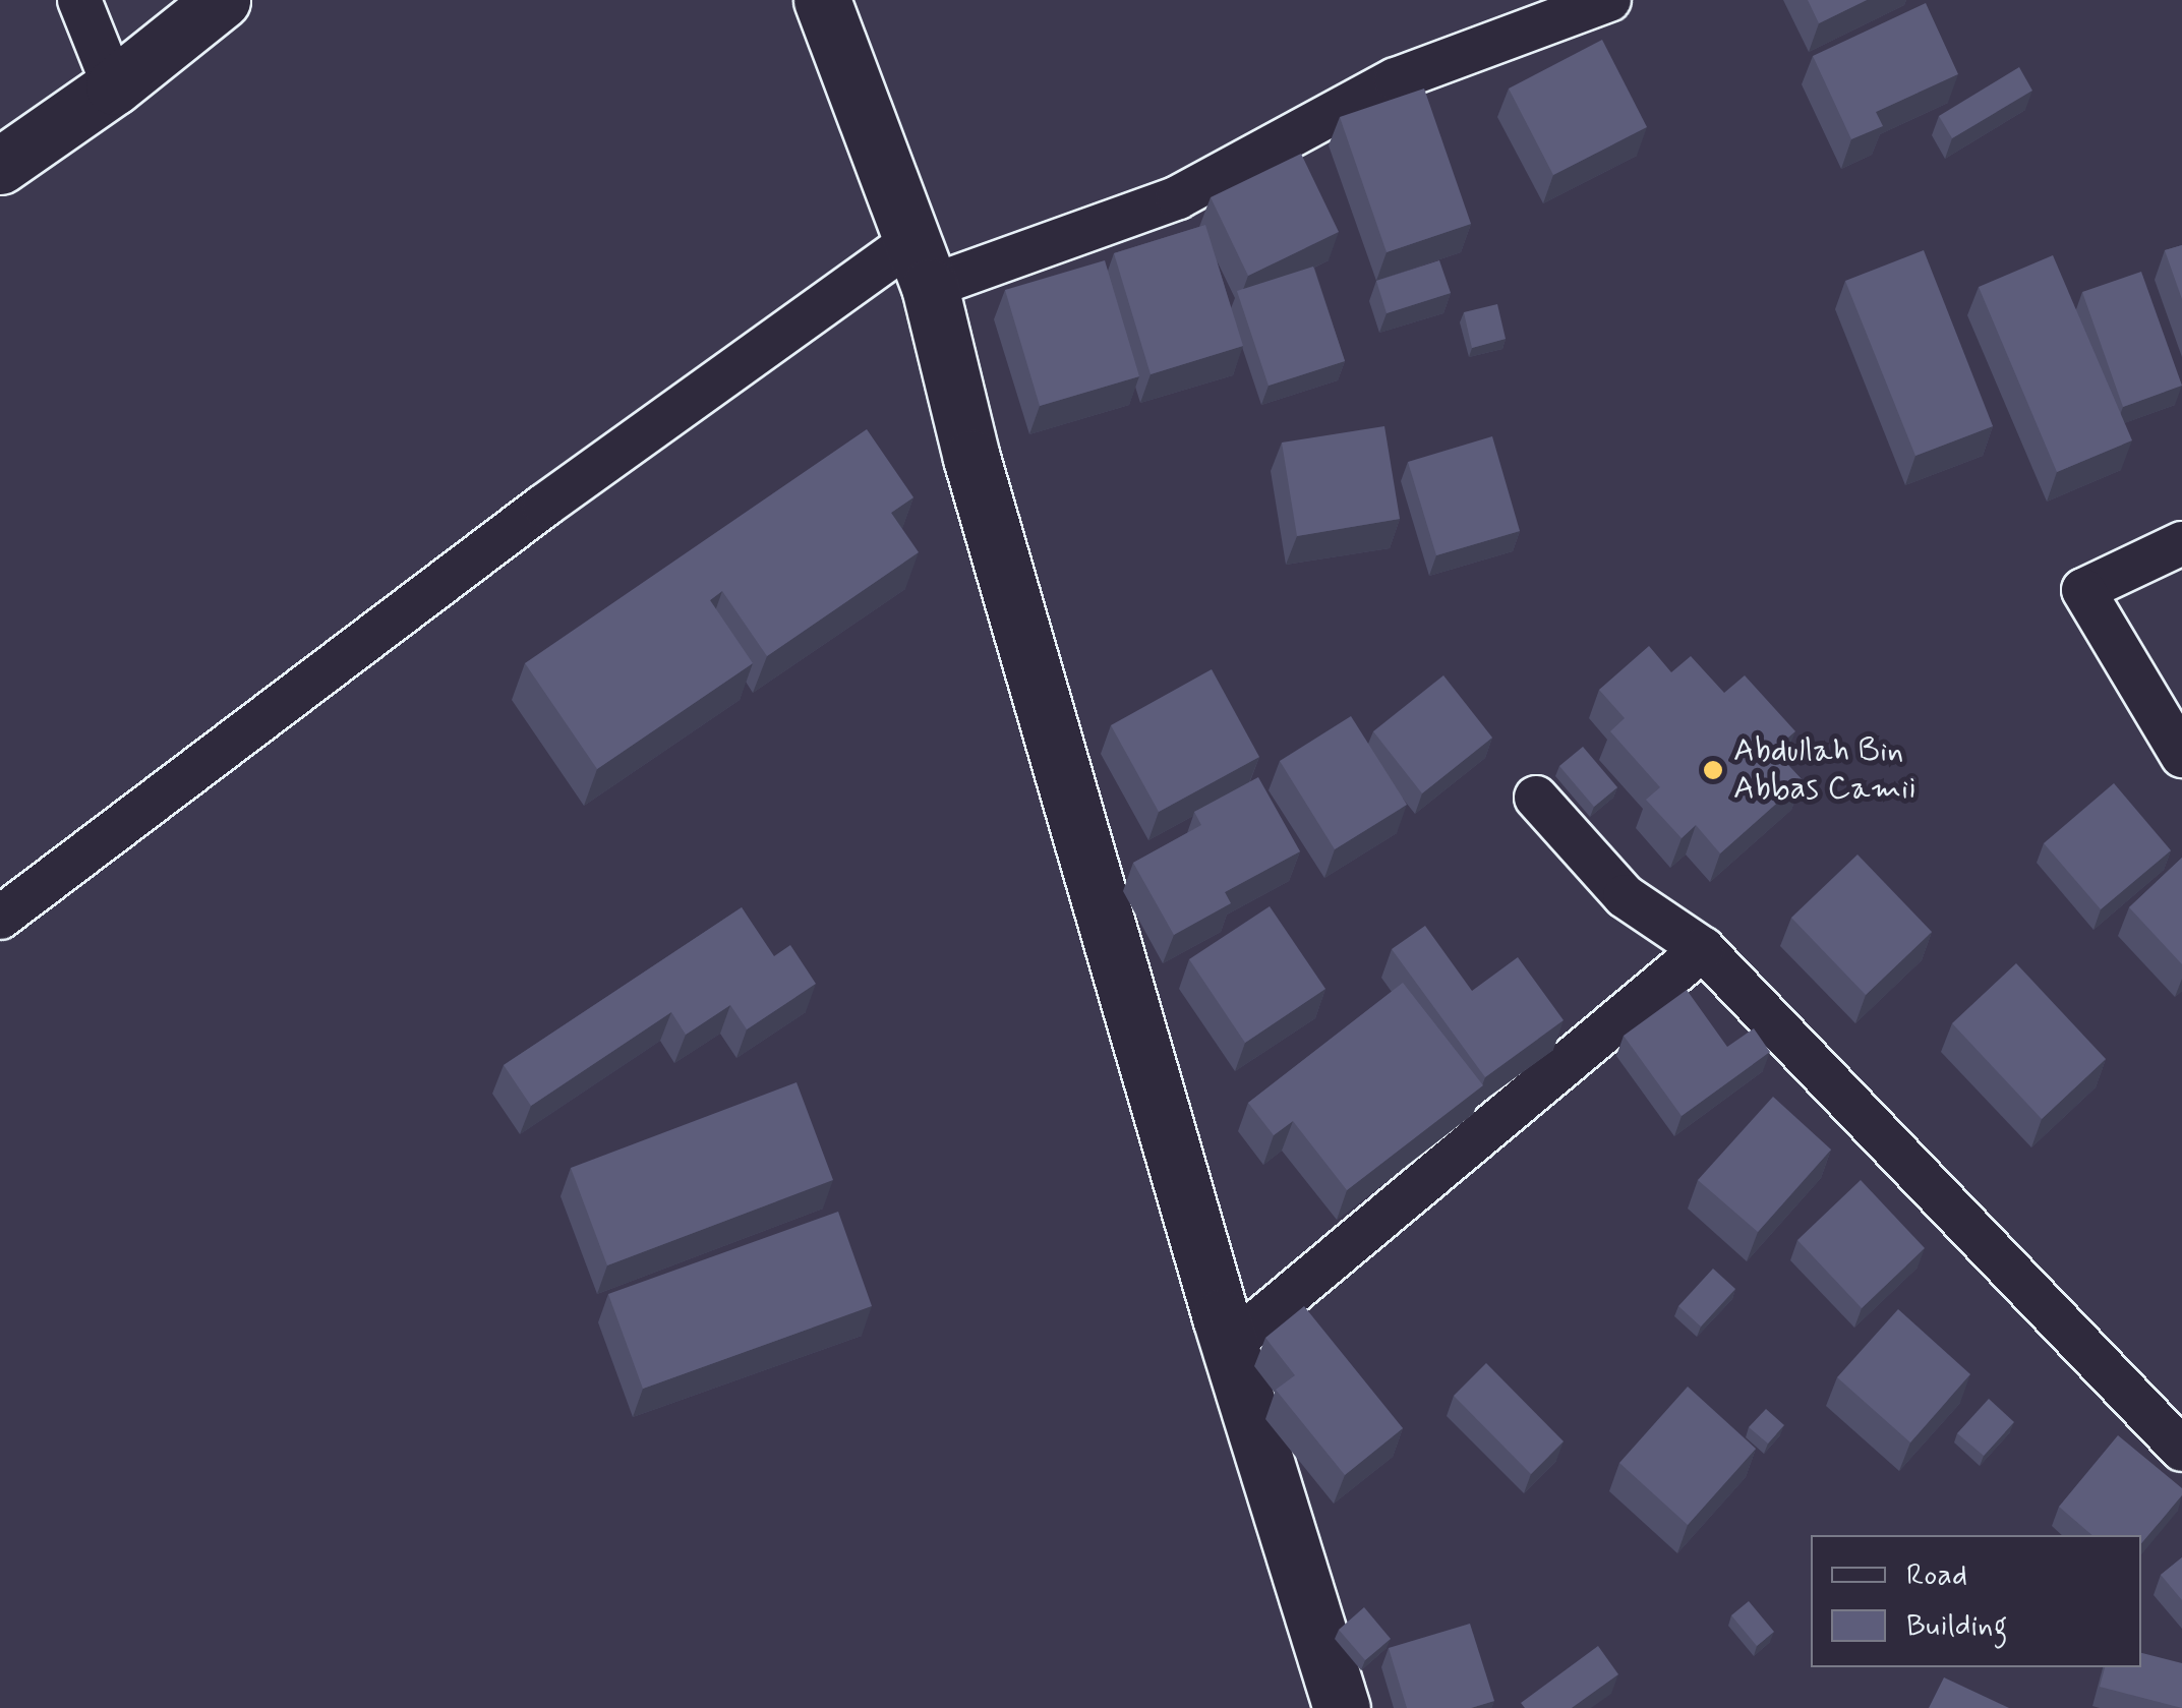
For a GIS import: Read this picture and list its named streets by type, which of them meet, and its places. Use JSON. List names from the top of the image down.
{
  "places": ["Abdullah Bin Abbas Camii"],
  "legend": ["Road", "Building"]
}
